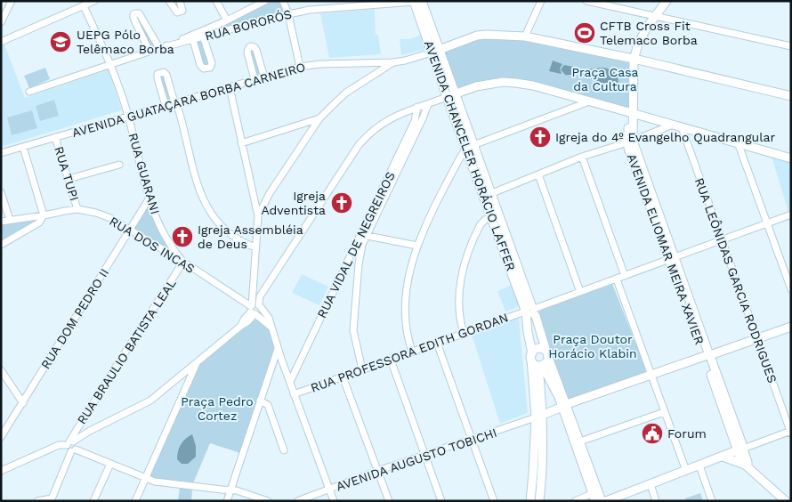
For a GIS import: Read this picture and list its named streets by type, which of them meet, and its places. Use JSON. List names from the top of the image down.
{
  "streets": {
    "main road": ["AVENIDA CHANCELER HORÁCIO LAFFER", "AVENIDA ELIOMAR MEIRA XAVIER", "AVENIDA AUGUSTO TOBICHI"],
    "street": [
      "RUA BORORÓS",
      "AVENIDA GUATAÇARA BORBA CARNEIRO",
      "RUA TUPI",
      "RUA GUARANI",
      "RUA DOS INCAS",
      "RUA VIDAL DE NEGREIROS",
      "RUA LEÔNIDAS GARCIA RODRIGUES",
      "RUA DOM PEDRO II",
      "RUA BRAULIO BATISTA LEAL",
      "RUA PROFESSORA EDITH GORDAN"
    ]
  },
  "crossings": [
    ["RUA BORORÓS", "AVENIDA CHANCELER HORÁCIO LAFFER"],
    ["AVENIDA GUATAÇARA BORBA CARNEIRO", "AVENIDA CHANCELER HORÁCIO LAFFER"],
    ["AVENIDA GUATAÇARA BORBA CARNEIRO", "RUA TUPI"],
    ["AVENIDA GUATAÇARA BORBA CARNEIRO", "RUA GUARANI"],
    ["AVENIDA CHANCELER HORÁCIO LAFFER", "RUA PROFESSORA EDITH GORDAN"],
    ["AVENIDA CHANCELER HORÁCIO LAFFER", "AVENIDA AUGUSTO TOBICHI"],
    ["RUA TUPI", "RUA DOS INCAS"],
    ["RUA GUARANI", "RUA DOS INCAS"],
    ["RUA GUARANI", "RUA DOM PEDRO II"],
    ["RUA GUARANI", "RUA BRAULIO BATISTA LEAL"],
    ["RUA DOS INCAS", "RUA DOM PEDRO II"],
    ["RUA DOS INCAS", "RUA BRAULIO BATISTA LEAL"],
    ["AVENIDA ELIOMAR MEIRA XAVIER", "RUA PROFESSORA EDITH GORDAN"],
    ["RUA LEÔNIDAS GARCIA RODRIGUES", "RUA PROFESSORA EDITH GORDAN"]
  ],
  "parks": ["Praça Casa da Cultura", "Praça Doutor Horácio Klabin", "Praça Pedro Cortez"],
  "places": {
    "sports": ["CFTB Cross Fit Telemaco Borba"],
    "school or university": ["UEPG Pólo Telêmaco Borba"],
    "church": ["Igreja do 4º Evangelho Quadrangular", "Igreja Adventista", "Igreja Assembléia de Deus"],
    "public building": ["Forum"]
  }
}
